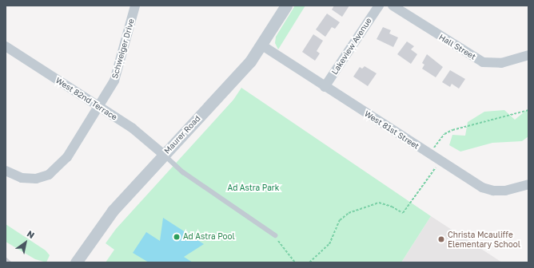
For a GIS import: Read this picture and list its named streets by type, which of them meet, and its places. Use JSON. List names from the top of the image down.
{
  "streets": {
    "street": [
      "Lakeview Avenue",
      "Hall Street",
      "Schweiger Drive",
      "West 82nd Terrace",
      "West 81st Street",
      "Maurer Road"
    ]
  },
  "crossings": [
    ["Lakeview Avenue", "West 81st Street"],
    ["Schweiger Drive", "West 82nd Terrace"],
    ["West 82nd Terrace", "Maurer Road"],
    ["West 81st Street", "Maurer Road"]
  ],
  "parks": ["Ad Astra Park"],
  "places": ["Ad Astra Pool", "Christa Mcauliffe Elementary School"],
  "north": "top right"
}
